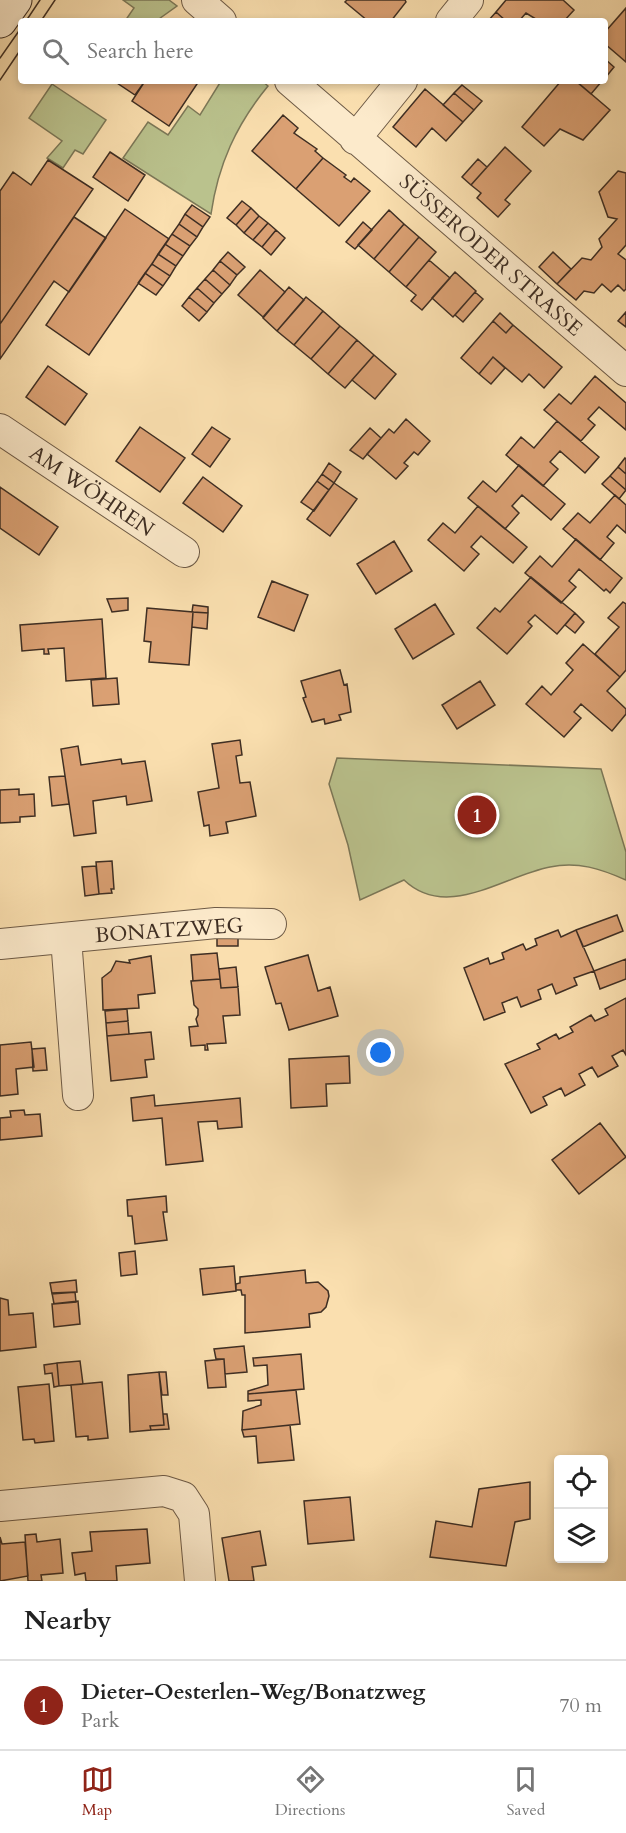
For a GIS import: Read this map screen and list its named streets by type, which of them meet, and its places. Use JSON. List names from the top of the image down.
{
  "streets": {
    "street": ["SÜSSERODER STRASSE", "AM WÖHREN", "BONATZWEG"]
  },
  "page": {
    "search": "Search here",
    "pins": "1",
    "heading": "Nearby",
    "list": [
      {
        "mark": "1",
        "name": "Dieter-Oesterlen-Weg/Bonatzweg",
        "note": "Park",
        "value": "70 m"
      }
    ],
    "nav": ["Map", "Directions", "Saved"]
  }
}
